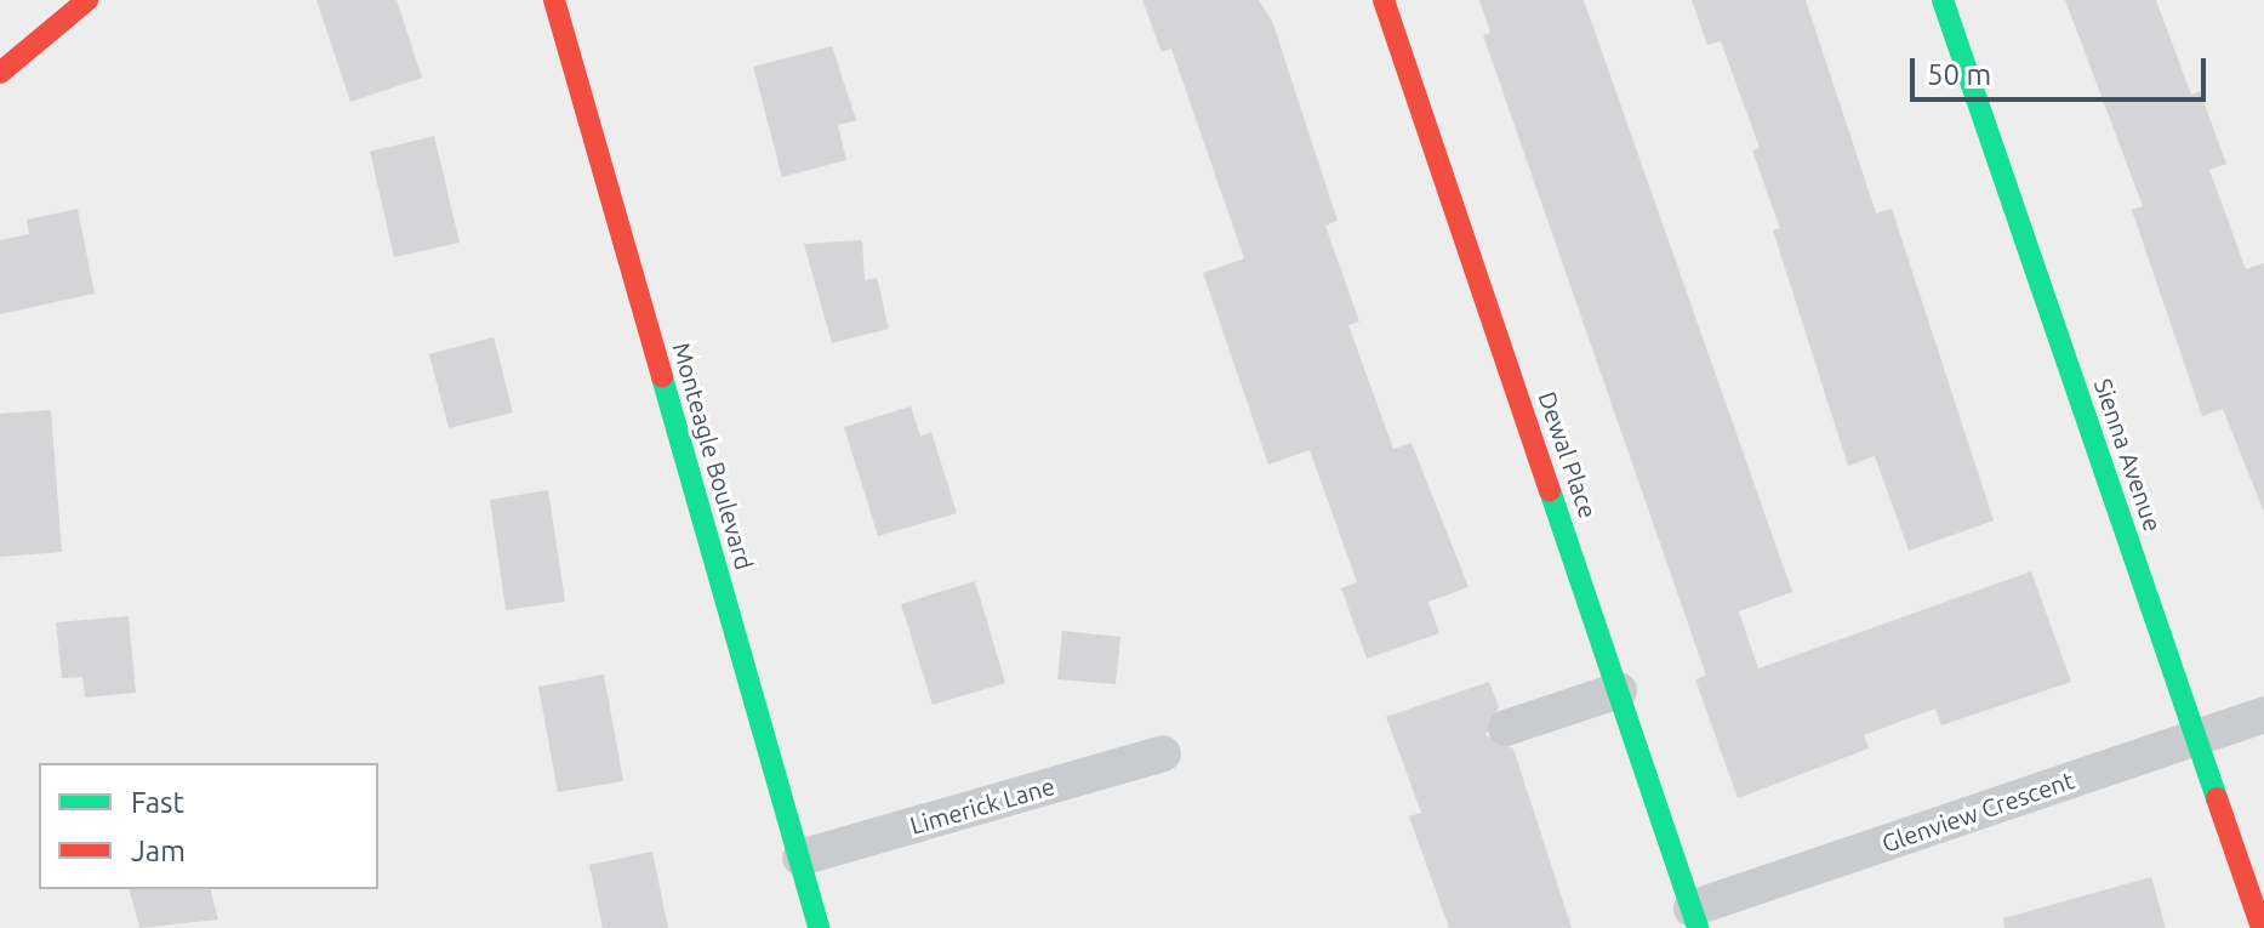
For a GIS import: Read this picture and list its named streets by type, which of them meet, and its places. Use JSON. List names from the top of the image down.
{
  "streets": {
    "street": [
      "Dewal Place",
      "Sienna Avenue",
      "Monteagle Boulevard",
      "Limerick Lane",
      "Glenview Crescent"
    ]
  },
  "crossings": [
    ["Dewal Place", "Glenview Crescent"],
    ["Sienna Avenue", "Glenview Crescent"],
    ["Monteagle Boulevard", "Limerick Lane"]
  ],
  "legend": ["Fast", "Jam"],
  "scale_bar": "50 m"
}
